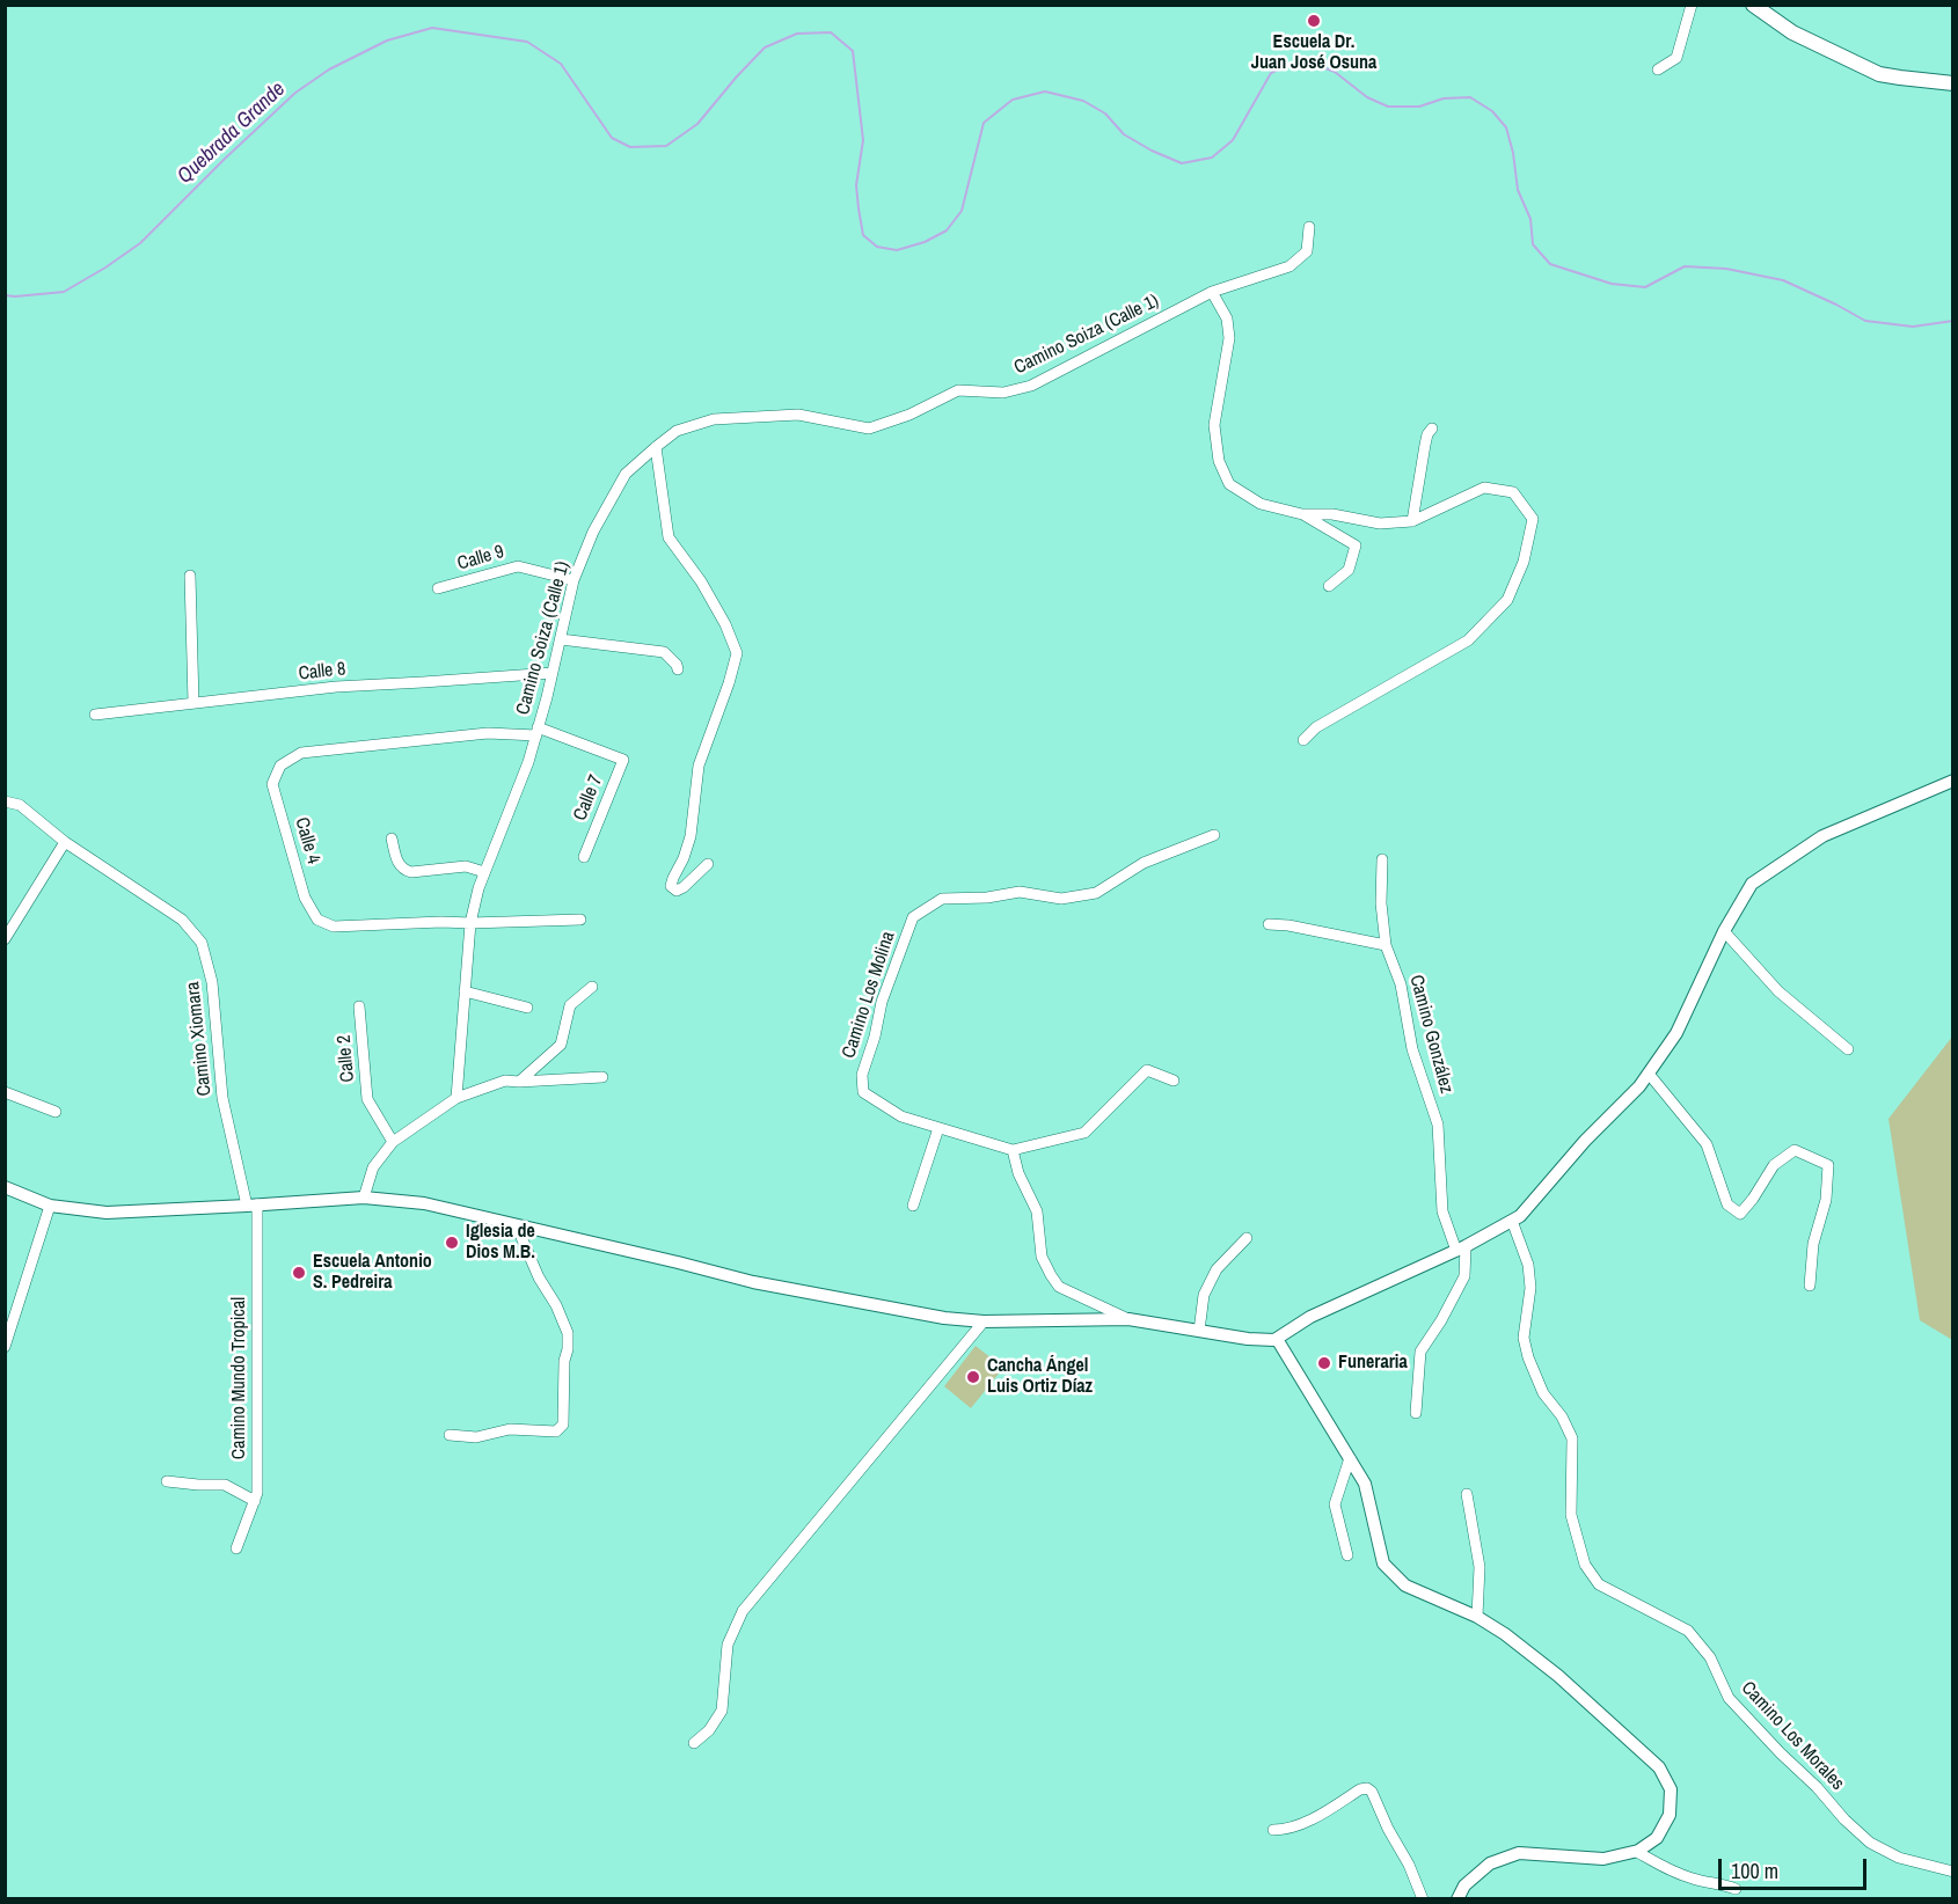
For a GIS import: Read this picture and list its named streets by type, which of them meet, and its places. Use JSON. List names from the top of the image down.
{
  "streets": {
    "street": [
      "Camino Soiza (Calle 1)",
      "Calle 9",
      "Calle 8",
      "Calle 7",
      "Calle 4",
      "Camino Los Molina",
      "Camino González",
      "Camino Xiomara",
      "Calle 2",
      "Camino Mundo Tropical",
      "Camino Los Morales"
    ]
  },
  "crossings": [
    ["Camino Soiza (Calle 1)", "Calle 9"],
    ["Camino Soiza (Calle 1)", "Calle 8"],
    ["Camino Soiza (Calle 1)", "Calle 7"],
    ["Camino Soiza (Calle 1)", "Calle 4"],
    ["Calle 7", "Calle 4"],
    ["Camino Xiomara", "Camino Mundo Tropical"]
  ],
  "water": ["Quebrada Grande"],
  "places": [
    "Escuela Dr. Juan José Osuna",
    "Iglesia de Dios M.B.",
    "Escuela Antonio S. Pedreira",
    "Funeraria",
    "Cancha Ángel Luis Ortiz Díaz"
  ],
  "scale_bar": "100 m"
}
